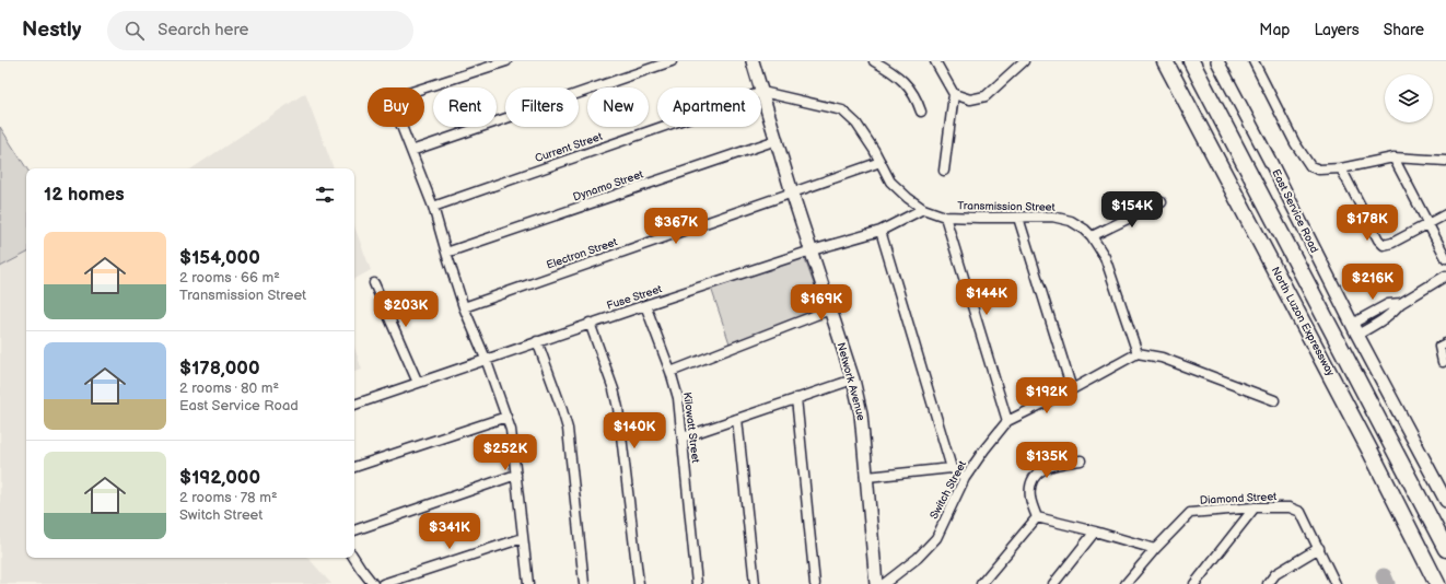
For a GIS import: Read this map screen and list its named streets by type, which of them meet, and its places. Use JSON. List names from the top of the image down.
{
  "streets": {
    "highway": ["North Luzon Expressway"],
    "street": [
      "Current Street",
      "Dynamo Street",
      "Transmission Street",
      "East Service Road",
      "Electron Street",
      "Fuse Street",
      "Network Avenue",
      "Kilowatt Street",
      "Switch Street",
      "Diamond Street"
    ]
  },
  "crossings": [
    ["Current Street", "Transmission Street"],
    ["Current Street", "Network Avenue"],
    ["Dynamo Street", "Network Avenue"],
    ["Transmission Street", "Electron Street"],
    ["Transmission Street", "Fuse Street"],
    ["Transmission Street", "Network Avenue"],
    ["Transmission Street", "Switch Street"],
    ["Electron Street", "Network Avenue"],
    ["Fuse Street", "Network Avenue"],
    ["Fuse Street", "Kilowatt Street"]
  ],
  "page": {
    "header": "Nestly",
    "search": "Search here",
    "nav": ["Map", "Layers", "Share"],
    "chip": [
      "Buy",
      "Rent",
      "Filters",
      "New",
      "Apartment"
    ],
    "heading": "12 homes",
    "price": [
      "$154K",
      "$178K",
      "$367K",
      "$216K",
      "$144K",
      "$169K",
      "$203K",
      "$192K",
      "$140K",
      "$252K",
      "$135K",
      "$341K"
    ],
    "list": [
      {
        "name": "$154,000",
        "note": "2 rooms · 66 m² · Transmission Street"
      },
      {
        "name": "$178,000",
        "note": "2 rooms · 80 m² · East Service Road"
      },
      {
        "name": "$192,000",
        "note": "2 rooms · 78 m² · Switch Street"
      }
    ]
  }
}
